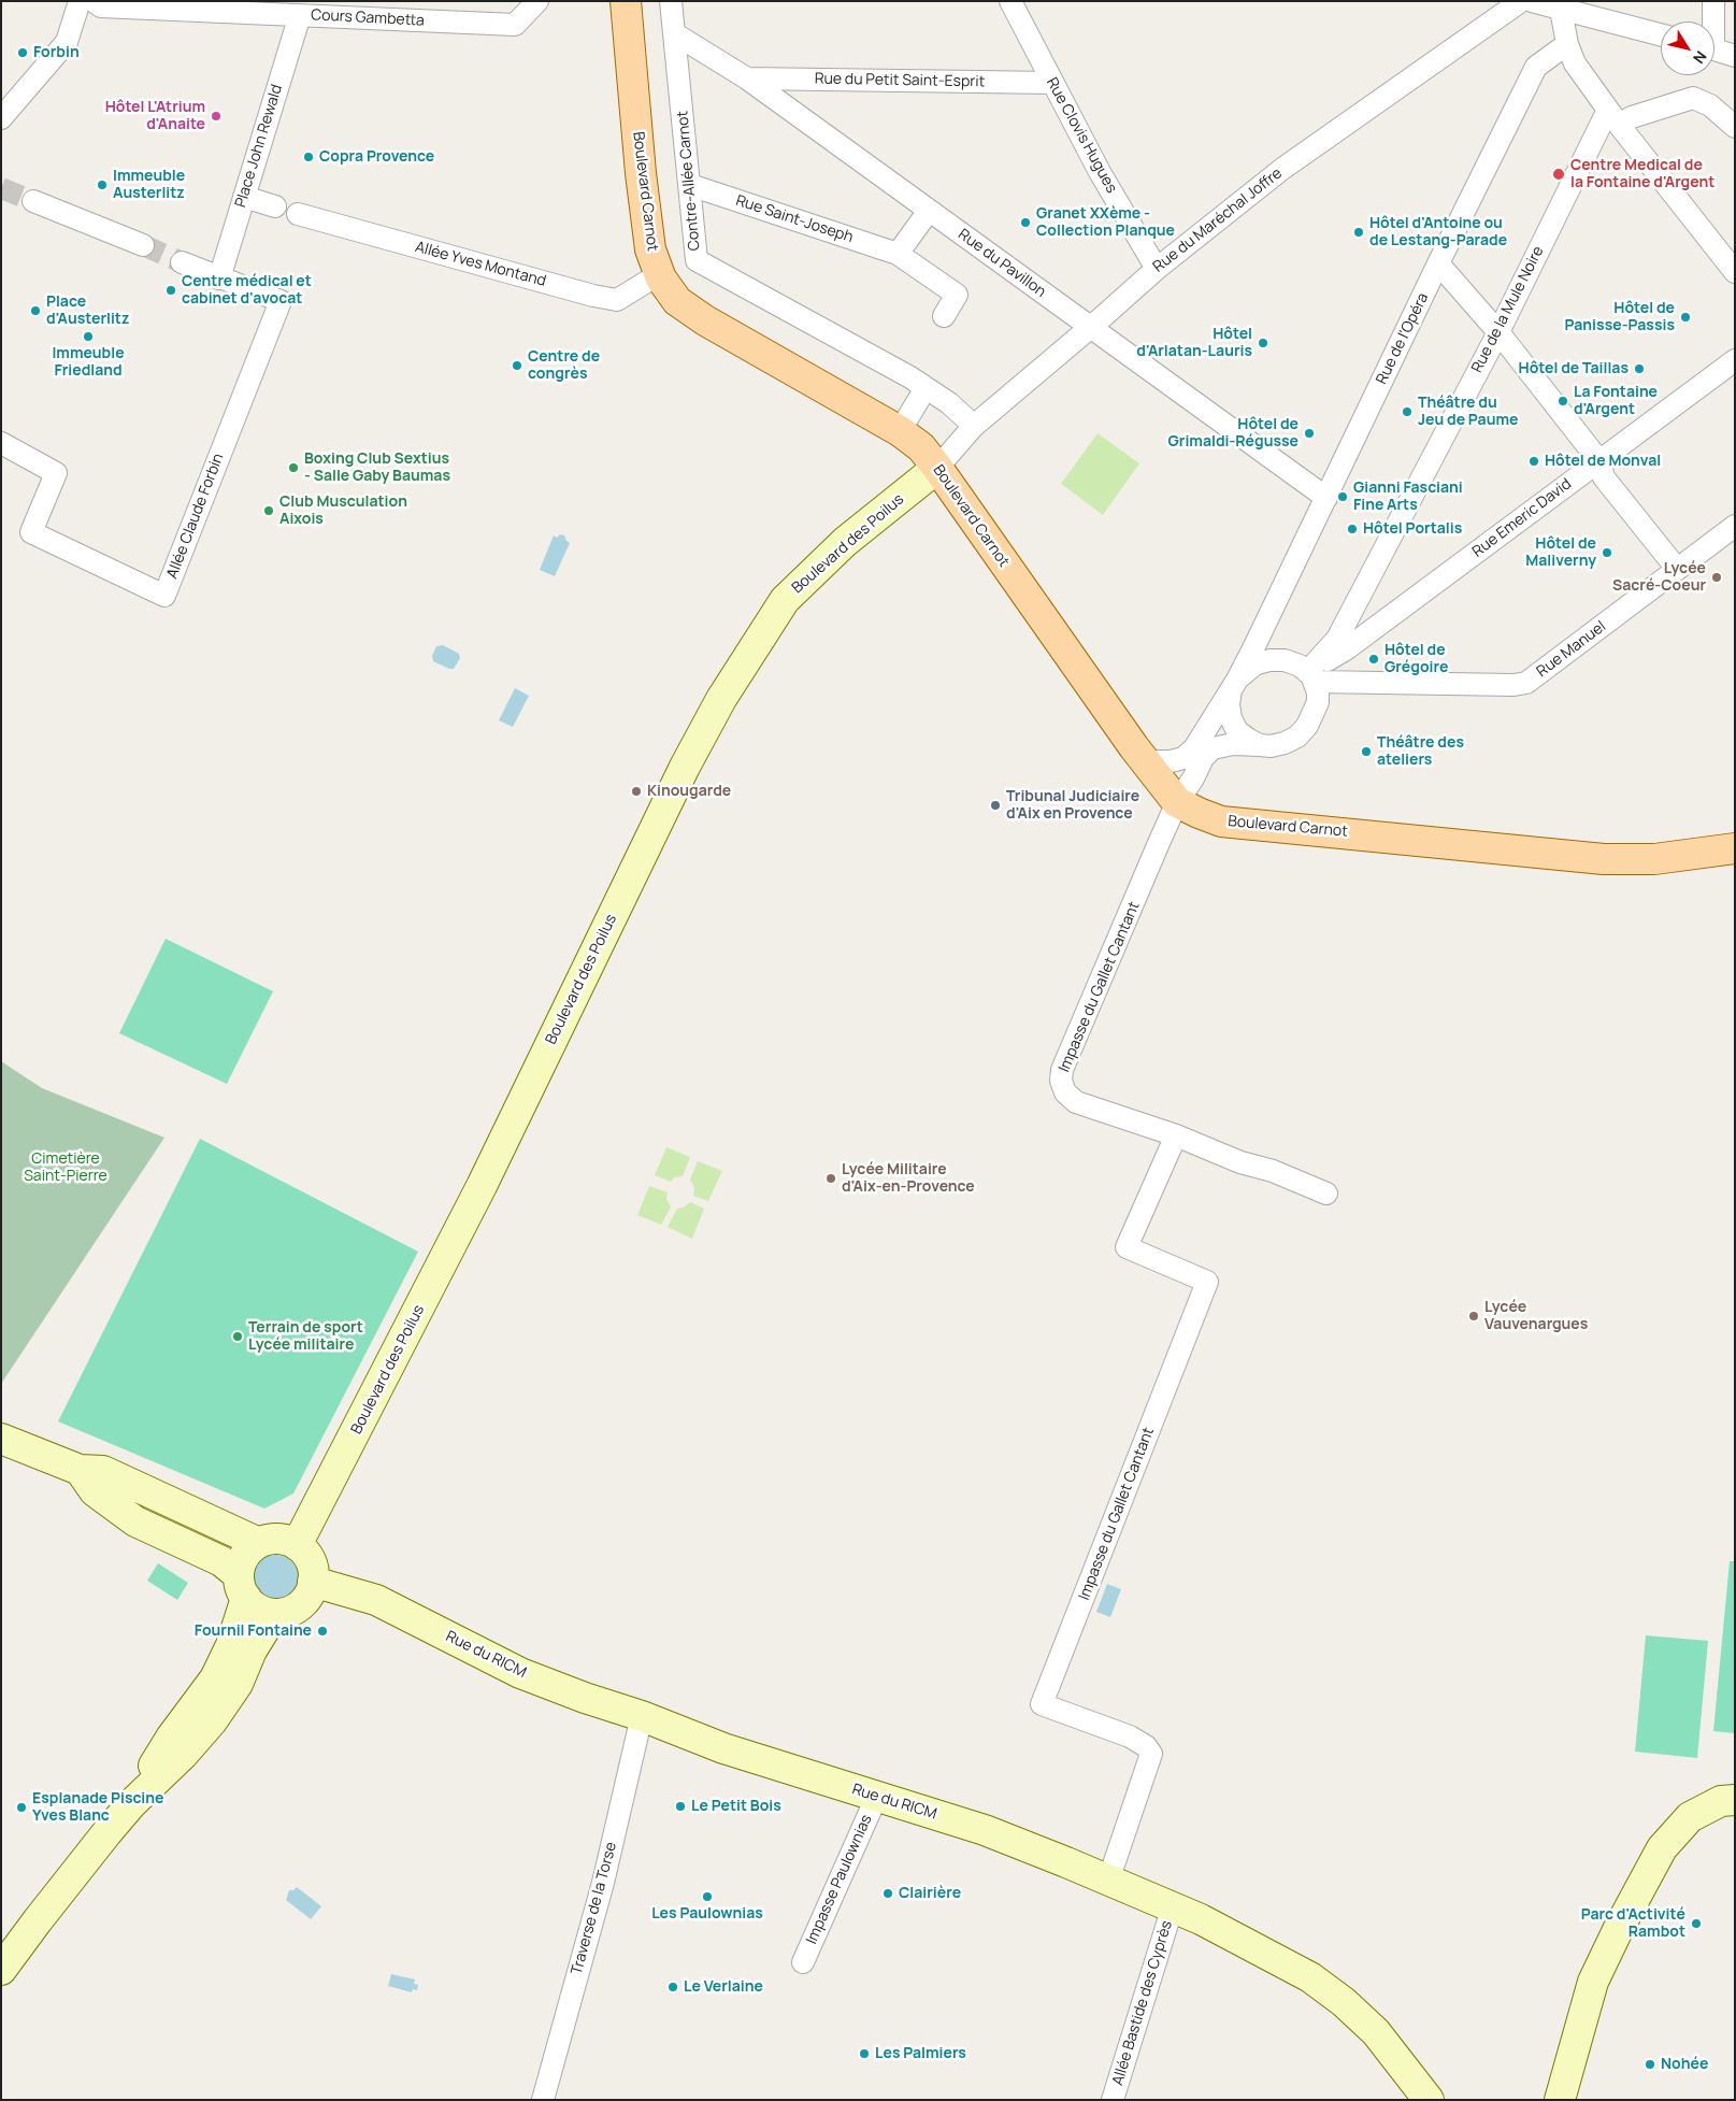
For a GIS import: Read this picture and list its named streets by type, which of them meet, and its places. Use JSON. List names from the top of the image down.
{
  "streets": {
    "main road": ["Boulevard Carnot", "Boulevard des Poilus", "Rue du RICM"],
    "street": [
      "Cours Gambetta",
      "Rue du Petit Saint-Esprit",
      "Rue Clovis Hugues",
      "Place John Rewald",
      "Contre-Allée Carnot",
      "Rue Saint-Joseph",
      "Rue du Maréchal Joffre",
      "Rue du Pavillon",
      "Allée Yves Montand",
      "Rue de la Mule Noire",
      "Rue de l'Opéra",
      "Allée Claude Forbin",
      "Rue Emeric David",
      "Rue Manuel",
      "Impasse du Gallet Cantant",
      "Impasse Paulownias",
      "Traverse de la Torse",
      "Allée Bastide des Cyprès"
    ]
  },
  "crossings": [
    ["Cours Gambetta", "Place John Rewald"],
    ["Rue du Petit Saint-Esprit", "Rue Clovis Hugues"],
    ["Rue du Petit Saint-Esprit", "Rue du Pavillon"],
    ["Rue Clovis Hugues", "Rue du Maréchal Joffre"],
    ["Place John Rewald", "Allée Claude Forbin"],
    ["Contre-Allée Carnot", "Rue Saint-Joseph"],
    ["Contre-Allée Carnot", "Rue du Pavillon"],
    ["Boulevard Carnot", "Rue du Maréchal Joffre"],
    ["Boulevard Carnot", "Allée Yves Montand"],
    ["Boulevard Carnot", "Rue de l'Opéra"],
    ["Boulevard Carnot", "Boulevard des Poilus"],
    ["Boulevard Carnot", "Impasse du Gallet Cantant"],
    ["Rue du Maréchal Joffre", "Rue du Pavillon"],
    ["Rue du Maréchal Joffre", "Boulevard des Poilus"],
    ["Rue du Pavillon", "Rue de l'Opéra"],
    ["Rue de la Mule Noire", "Rue de l'Opéra"],
    ["Rue de la Mule Noire", "Rue Emeric David"],
    ["Rue de la Mule Noire", "Rue Manuel"],
    ["Rue de la Mule Noire", "Impasse du Gallet Cantant"],
    ["Rue de l'Opéra", "Rue Emeric David"],
    ["Rue de l'Opéra", "Rue Manuel"],
    ["Rue de l'Opéra", "Impasse du Gallet Cantant"],
    ["Rue Emeric David", "Rue Manuel"],
    ["Rue Emeric David", "Impasse du Gallet Cantant"],
    ["Boulevard des Poilus", "Rue du RICM"],
    ["Rue Manuel", "Impasse du Gallet Cantant"],
    ["Impasse du Gallet Cantant", "Rue du RICM"],
    ["Rue du RICM", "Impasse Paulownias"],
    ["Rue du RICM", "Traverse de la Torse"],
    ["Rue du RICM", "Allée Bastide des Cyprès"]
  ],
  "parks": ["Cimetière Saint-Pierre"],
  "places": [
    "Forbin",
    "Hôtel L'Atrium d'Anaite",
    "Copra Provence",
    "Centre Medical de la Fontaine d'Argent",
    "Immeuble Austerlitz",
    "Granet XXème - Collection Planque",
    "Hôtel d'Antoine ou de Lestang-Parade",
    "Centre médical et cabinet d'avocat",
    "Place d'Austerlitz",
    "Hôtel de Panisse-Passis",
    "Immeuble Friedland",
    "Hôtel d'Arlatan-Lauris",
    "Centre de congrès",
    "Hôtel de Taillas",
    "La Fontaine d'Argent",
    "Théâtre du Jeu de Paume",
    "Hôtel de Grimaldi-Régusse",
    "Hôtel de Monval",
    "Boxing Club Sextius - Salle Gaby Baumas",
    "Gianni Fasciani Fine Arts",
    "Club Musculation Aixois",
    "Hôtel Portalis",
    "Hôtel de Maliverny",
    "Lycée Sacré-Coeur",
    "Hôtel de Grégoire",
    "Théâtre des ateliers",
    "Kinougarde",
    "Tribunal Judiciaire d'Aix en Provence",
    "Lycée Militaire d'Aix-en-Provence",
    "Lycée Vauvenargues",
    "Terrain de sport Lycée militaire",
    "Fournil Fontaine",
    "Le Petit Bois",
    "Esplanade Piscine Yves Blanc",
    "Clairière",
    "Les Paulownias",
    "Parc d'Activité Rambot",
    "Le Verlaine",
    "Les Palmiers",
    "Nohée"
  ],
  "north": "bottom right"
}
